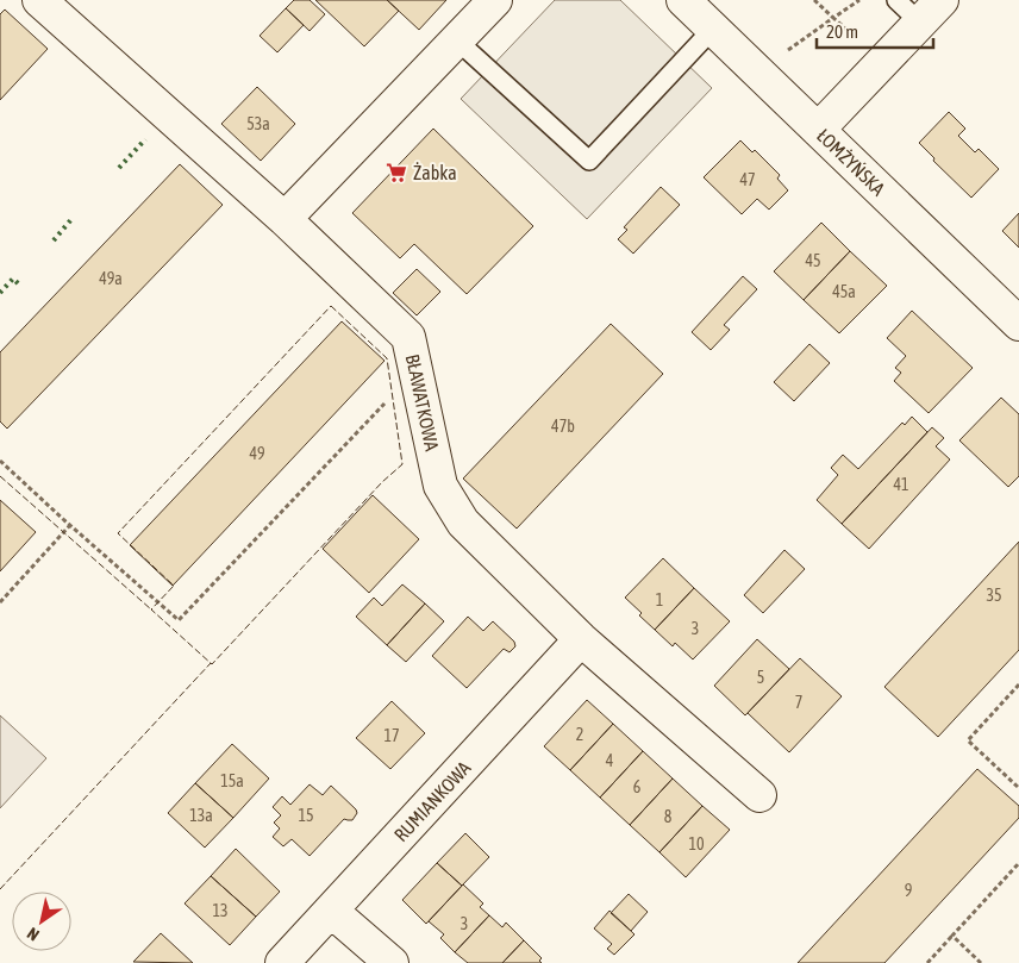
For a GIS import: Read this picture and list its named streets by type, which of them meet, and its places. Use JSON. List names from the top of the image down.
{
  "streets": {
    "street": ["ŁOMŻYŃSKA", "BŁAWATKOWA", "RUMIANKOWA"]
  },
  "crossings": [
    ["BŁAWATKOWA", "RUMIANKOWA"]
  ],
  "places": {
    "supermarket": ["Żabka"]
  },
  "house_numbers": [
    "53a",
    "47",
    "45",
    "49a",
    "45a",
    "47b",
    "49",
    "41",
    "35",
    "1",
    "3",
    "5",
    "7",
    "2",
    "17",
    "4",
    "15a",
    "6",
    "13a",
    "15",
    "8",
    "10",
    "9",
    "13",
    "3"
  ],
  "scale_bar": "20 m",
  "north": "bottom left"
}
